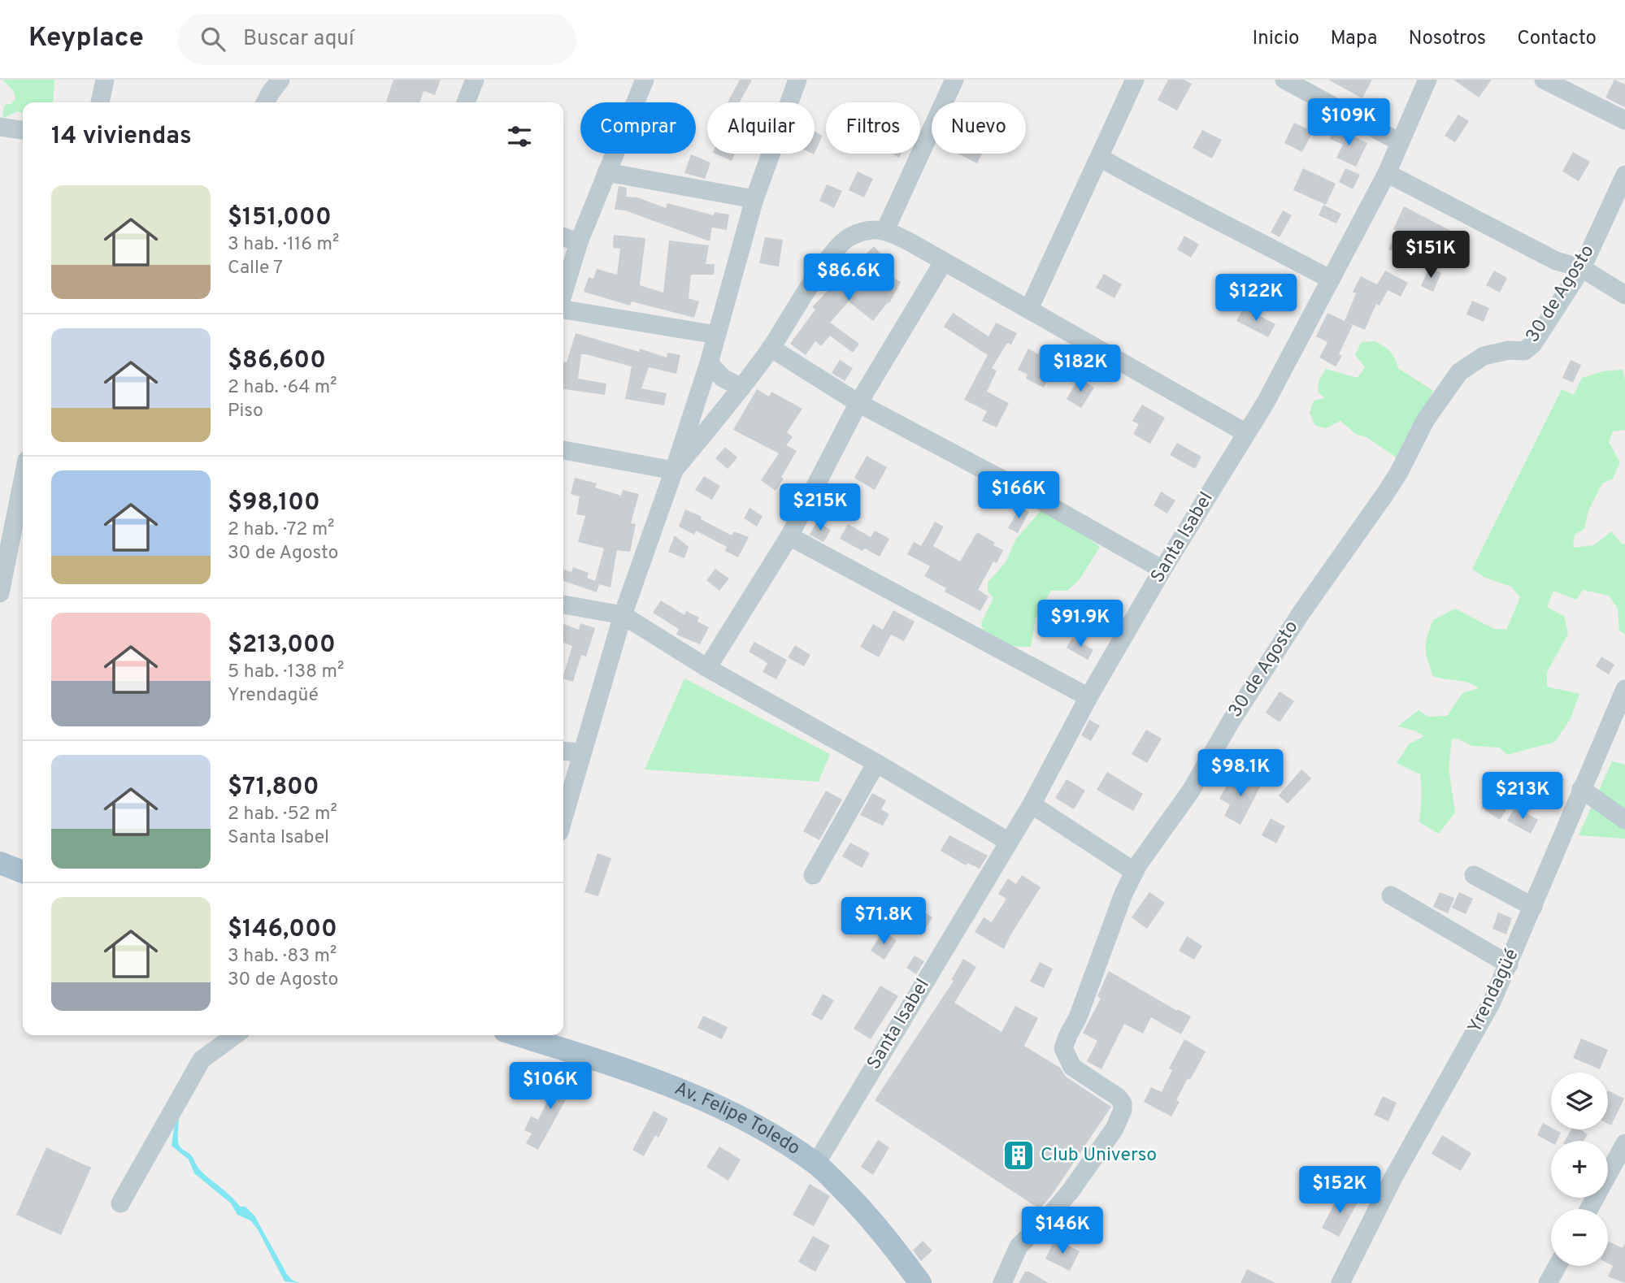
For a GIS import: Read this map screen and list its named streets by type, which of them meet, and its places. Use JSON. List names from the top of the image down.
{
  "streets": {
    "main road": ["Av. Felipe Toledo"],
    "street": ["30 de Agosto", "Santa Isabel", "Yrendagüé"]
  },
  "crossings": [
    ["Santa Isabel", "Av. Felipe Toledo"]
  ],
  "places": {
    "building": ["Club Universo"]
  },
  "page": {
    "header": "Keyplace",
    "search": "Buscar aquí",
    "nav": [
      "Inicio",
      "Mapa",
      "Nosotros",
      "Contacto"
    ],
    "price": [
      "$109K",
      "$151K",
      "$86.6K",
      "$122K",
      "$182K",
      "$166K",
      "$215K",
      "$91.9K",
      "$98.1K",
      "$213K",
      "$71.8K",
      "$106K",
      "$152K",
      "$146K"
    ],
    "chip": [
      "Comprar",
      "Alquilar",
      "Filtros",
      "Nuevo"
    ],
    "heading": "14 viviendas",
    "list": [
      {
        "name": "$151,000",
        "note": "3 hab. · 116 m² · Calle 7"
      },
      {
        "name": "$86,600",
        "note": "2 hab. · 64 m² · Piso"
      },
      {
        "name": "$98,100",
        "note": "2 hab. · 72 m² · 30 de Agosto"
      },
      {
        "name": "$213,000",
        "note": "5 hab. · 138 m² · Yrendagüé"
      },
      {
        "name": "$71,800",
        "note": "2 hab. · 52 m² · Santa Isabel"
      },
      {
        "name": "$146,000",
        "note": "3 hab. · 83 m² · 30 de Agosto"
      }
    ],
    "map_buttons": ["+", "−"]
  }
}
